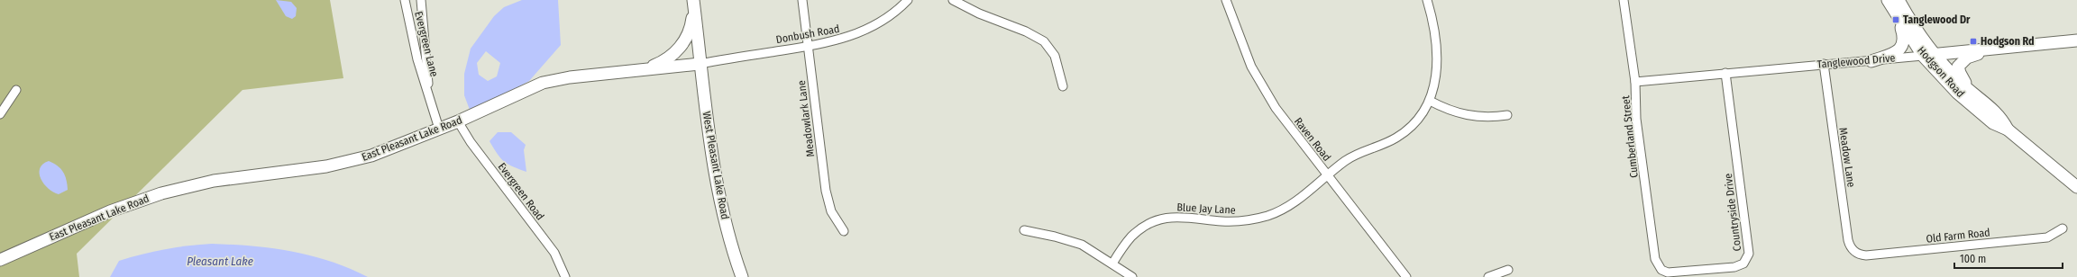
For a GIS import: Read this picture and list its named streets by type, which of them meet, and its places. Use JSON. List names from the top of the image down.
{
  "streets": {
    "street": [
      "Donbush Road",
      "Evergreen Lane",
      "Tanglewood Drive",
      "Hodgson Road",
      "Meadowlark Lane",
      "Cumberland Street",
      "East Pleasant Lake Road",
      "Raven Road",
      "Meadow Lane",
      "West Pleasant Lake Road",
      "Evergreen Road",
      "Blue Jay Lane",
      "Countryside Drive",
      "Old Farm Road"
    ]
  },
  "crossings": [
    ["Donbush Road", "Meadowlark Lane"],
    ["Donbush Road", "East Pleasant Lake Road"],
    ["Evergreen Lane", "East Pleasant Lake Road"],
    ["Tanglewood Drive", "Hodgson Road"],
    ["Tanglewood Drive", "Cumberland Street"],
    ["Tanglewood Drive", "Meadow Lane"],
    ["Tanglewood Drive", "Countryside Drive"],
    ["Cumberland Street", "Countryside Drive"],
    ["East Pleasant Lake Road", "West Pleasant Lake Road"],
    ["East Pleasant Lake Road", "Evergreen Road"],
    ["Raven Road", "Blue Jay Lane"],
    ["Meadow Lane", "Old Farm Road"]
  ],
  "water": ["Pleasant Lake"],
  "places": {
    "transit": ["Tanglewood Dr", "Hodgson Rd"]
  },
  "scale_bar": "100 m"
}
